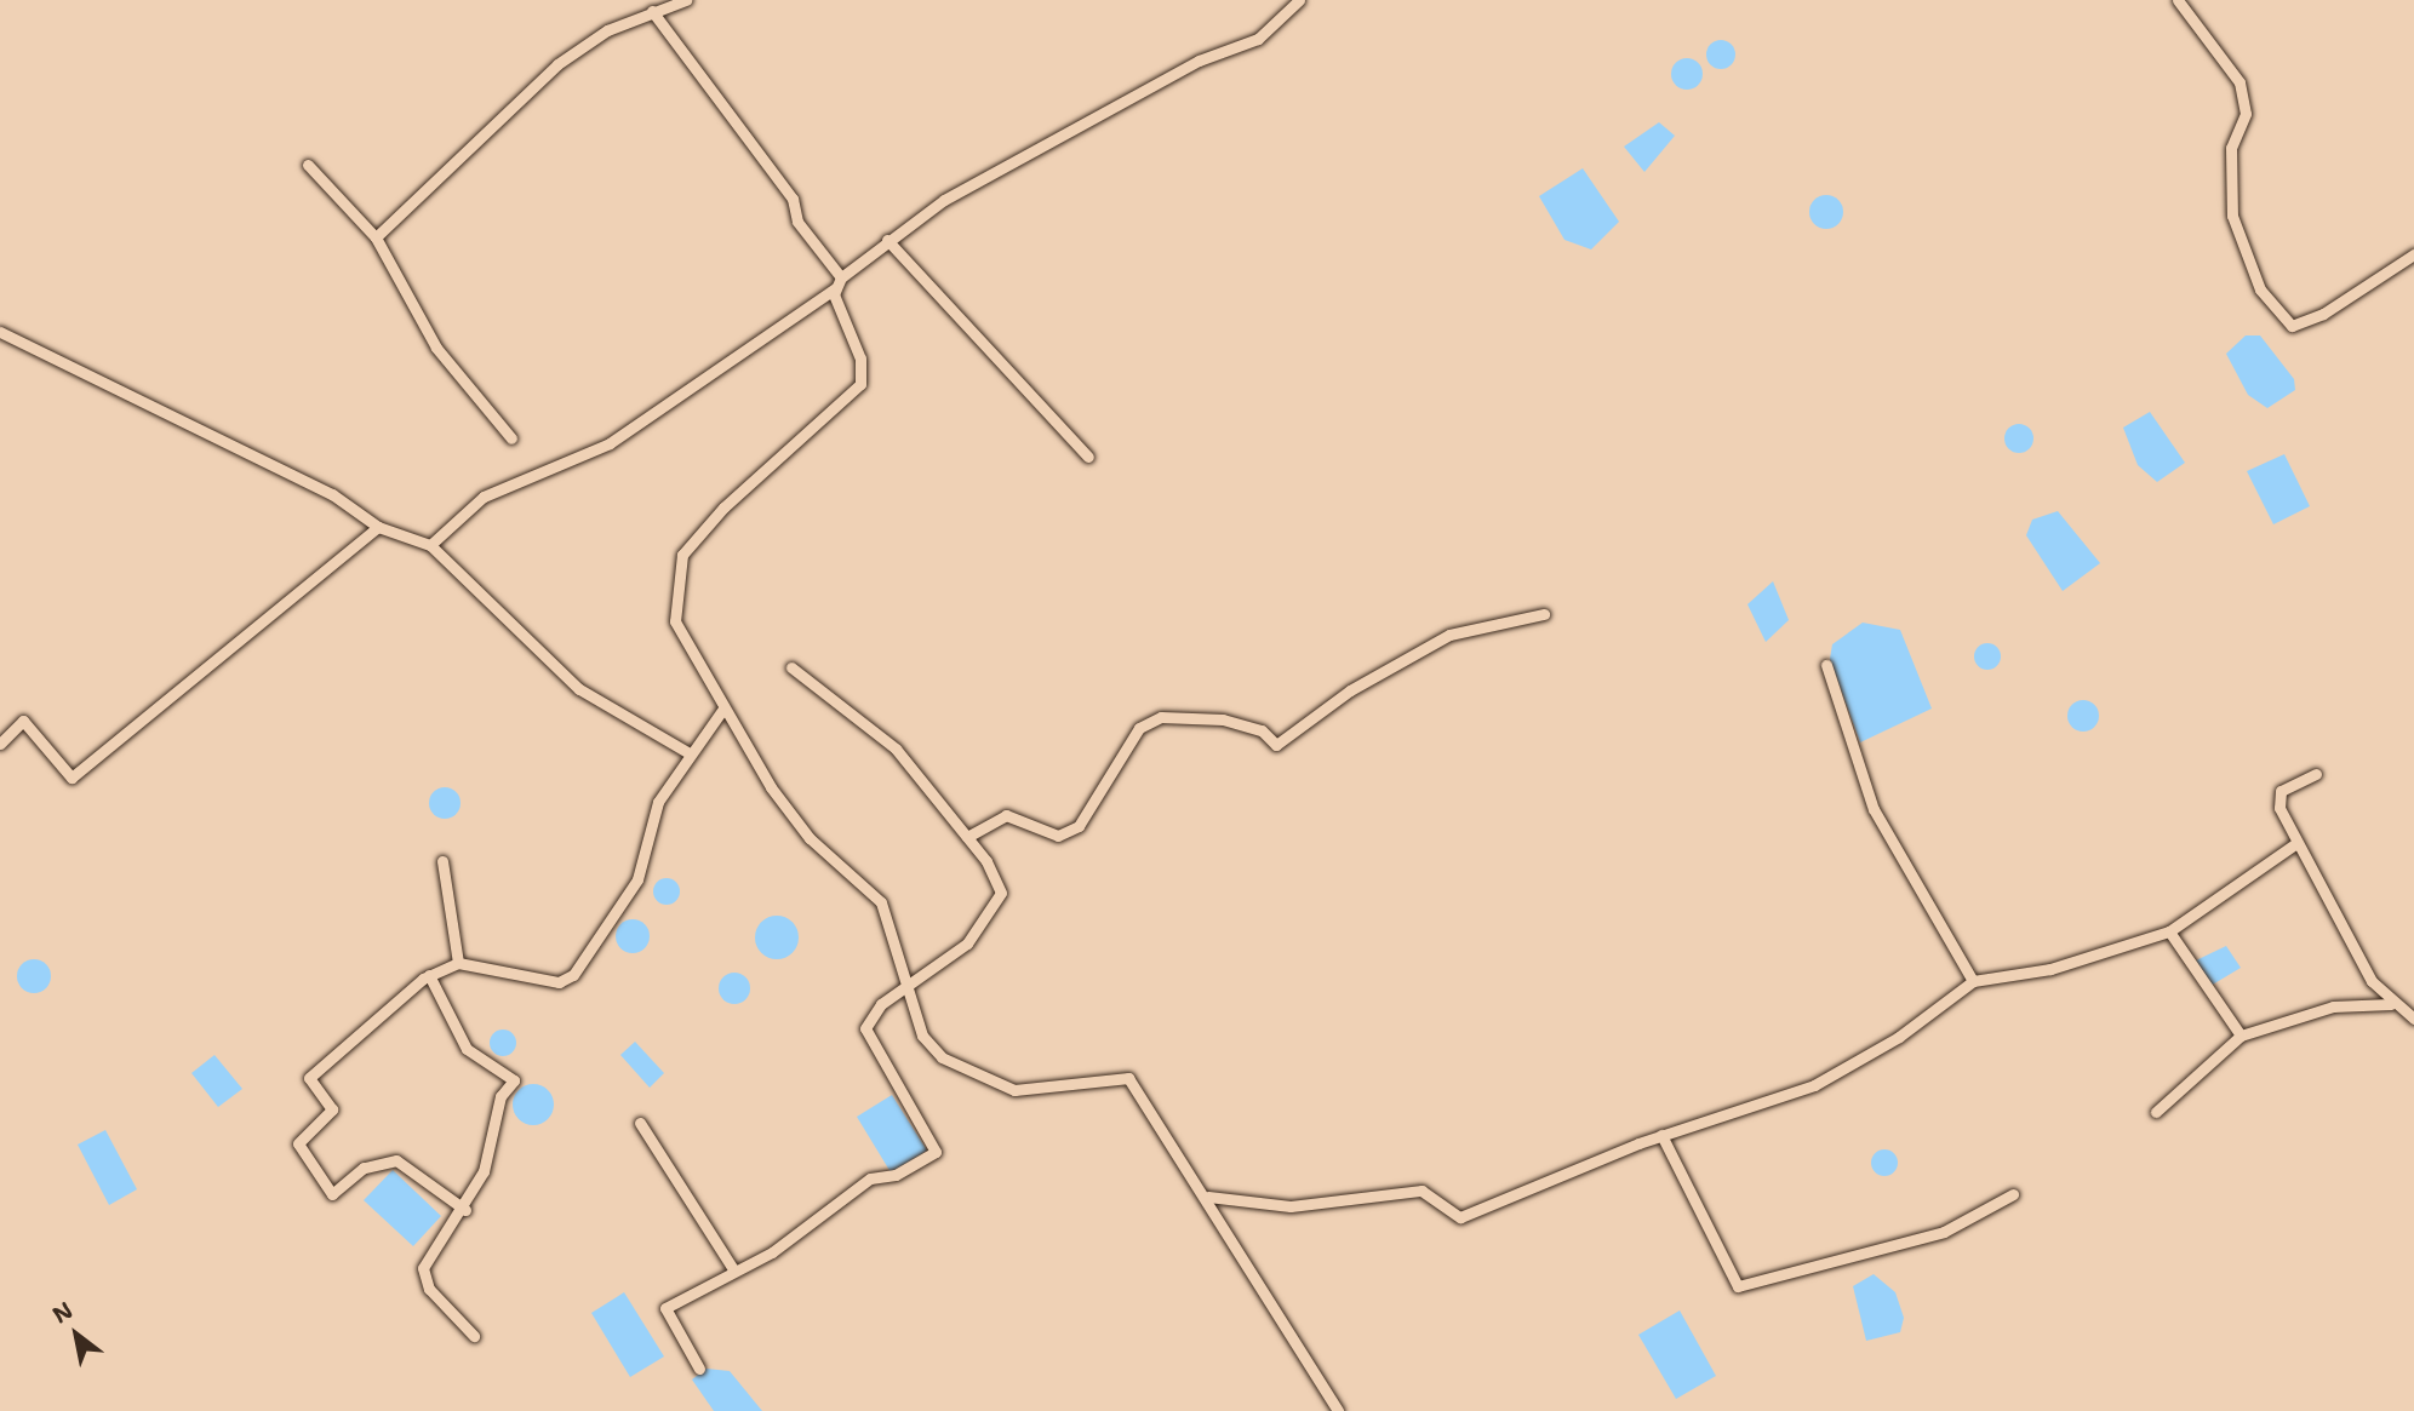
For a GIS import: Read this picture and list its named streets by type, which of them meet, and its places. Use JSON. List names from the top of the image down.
{
  "north": "top left"
}
